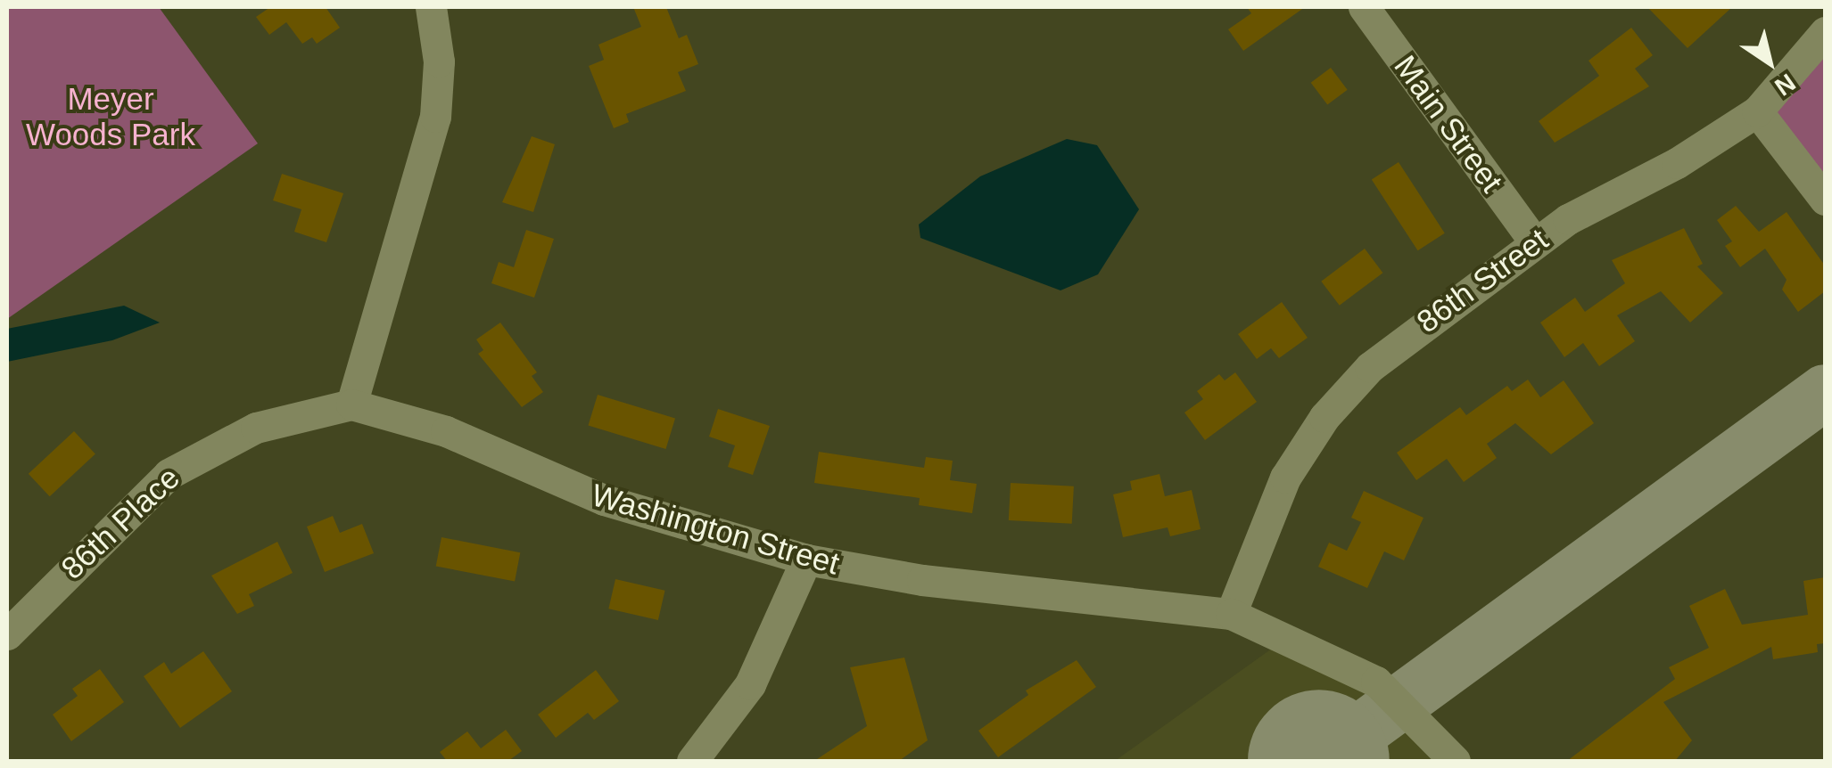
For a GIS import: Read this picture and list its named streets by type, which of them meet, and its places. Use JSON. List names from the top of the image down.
{
  "streets": {
    "street": [
      "Main Street",
      "86th Street",
      "86th Place",
      "Washington Street"
    ]
  },
  "crossings": [
    ["Main Street", "86th Street"],
    ["86th Street", "Washington Street"],
    ["86th Place", "Washington Street"]
  ],
  "parks": ["Meyer Woods Park"],
  "north": "bottom right"
}
